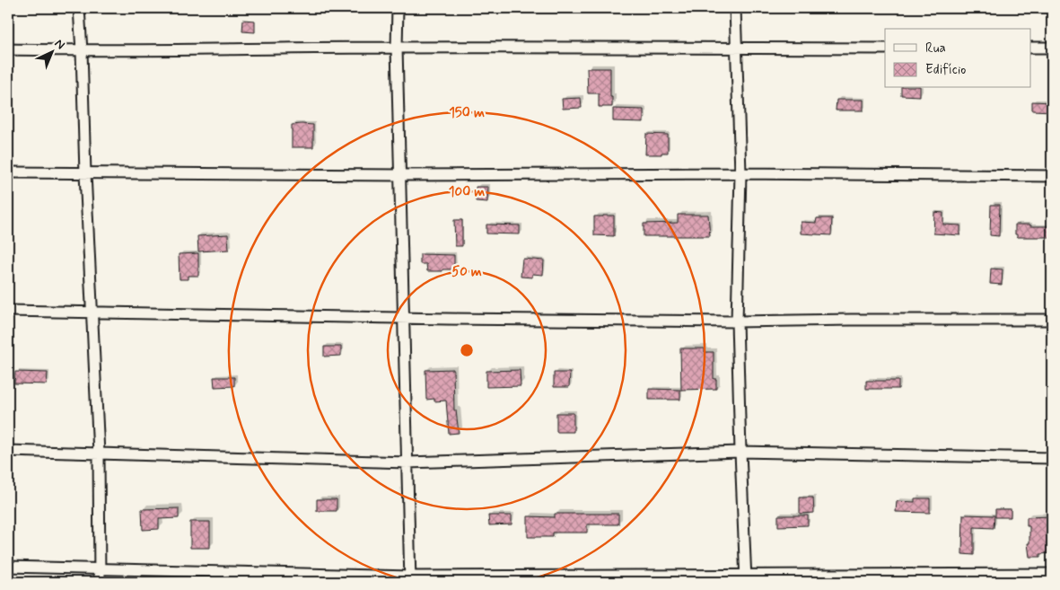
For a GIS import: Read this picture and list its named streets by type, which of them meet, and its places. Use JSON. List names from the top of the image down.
{
  "legend": ["Rua", "Edifício"],
  "north": "top right",
  "rings": ["150 m", "100 m", "50 m"]
}
